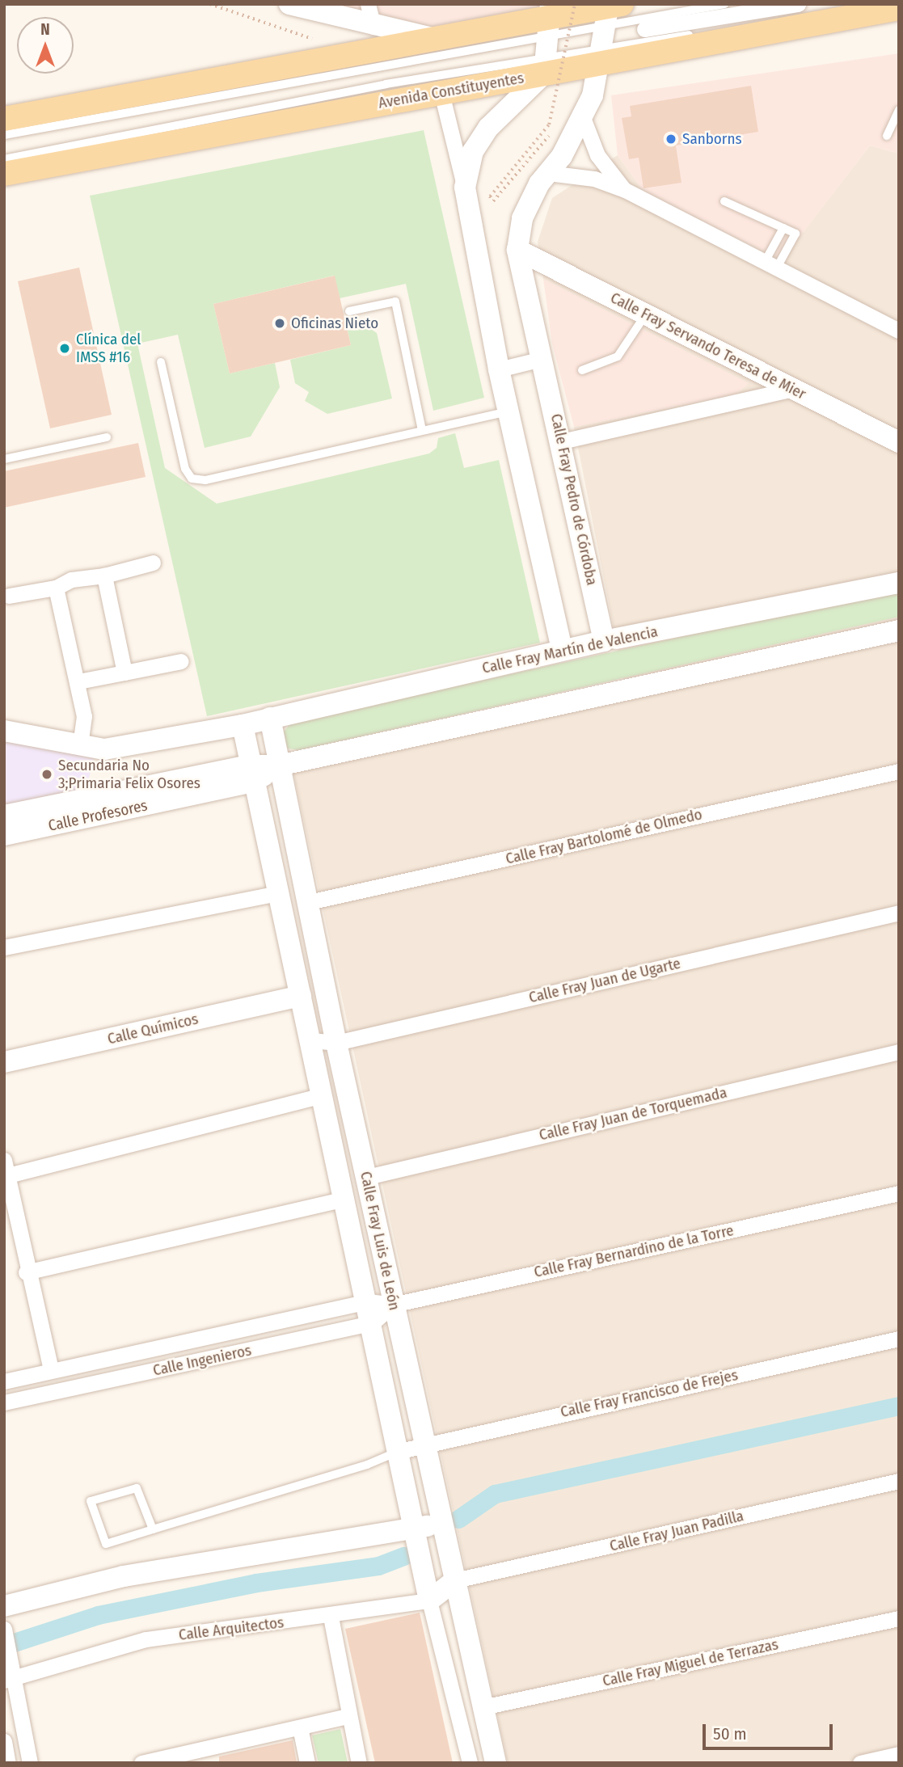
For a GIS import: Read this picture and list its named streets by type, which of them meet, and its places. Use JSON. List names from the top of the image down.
{
  "streets": {
    "main road": ["Avenida Constituyentes"],
    "street": [
      "Calle Fray Servando Teresa de Mier",
      "Calle Fray Pedro de Córdoba",
      "Calle Fray Martín de Valencia",
      "Calle Profesores",
      "Calle Fray Bartolomé de Olmedo",
      "Calle Fray Juan de Ugarte",
      "Calle Químicos",
      "Calle Fray Juan de Torquemada",
      "Calle Fray Luis de León",
      "Calle Fray Bernardino de la Torre",
      "Calle Ingenieros",
      "Calle Fray Francisco de Frejes",
      "Calle Fray Juan Padilla",
      "Calle Arquitectos",
      "Calle Fray Miguel de Terrazas"
    ]
  },
  "crossings": [
    ["Avenida Constituyentes", "Calle Fray Pedro de Córdoba"],
    ["Calle Fray Servando Teresa de Mier", "Calle Fray Pedro de Córdoba"],
    ["Calle Fray Pedro de Córdoba", "Calle Fray Martín de Valencia"],
    ["Calle Fray Martín de Valencia", "Calle Fray Luis de León"],
    ["Calle Profesores", "Calle Fray Luis de León"],
    ["Calle Fray Bartolomé de Olmedo", "Calle Fray Luis de León"],
    ["Calle Fray Juan de Ugarte", "Calle Fray Luis de León"],
    ["Calle Químicos", "Calle Fray Luis de León"],
    ["Calle Fray Juan de Torquemada", "Calle Fray Luis de León"],
    ["Calle Fray Luis de León", "Calle Fray Bernardino de la Torre"],
    ["Calle Fray Luis de León", "Calle Ingenieros"],
    ["Calle Fray Luis de León", "Calle Fray Francisco de Frejes"],
    ["Calle Fray Luis de León", "Calle Fray Juan Padilla"],
    ["Calle Fray Luis de León", "Calle Arquitectos"],
    ["Calle Fray Luis de León", "Calle Fray Miguel de Terrazas"],
    ["Calle Fray Bernardino de la Torre", "Calle Ingenieros"],
    ["Calle Fray Juan Padilla", "Calle Arquitectos"]
  ],
  "places": [
    "Sanborns",
    "Oficinas Nieto",
    "Clínica del IMSS #16",
    "Secundaria No 3;Primaria Felix Osores"
  ],
  "scale_bar": "50 m",
  "north": "top"
}
